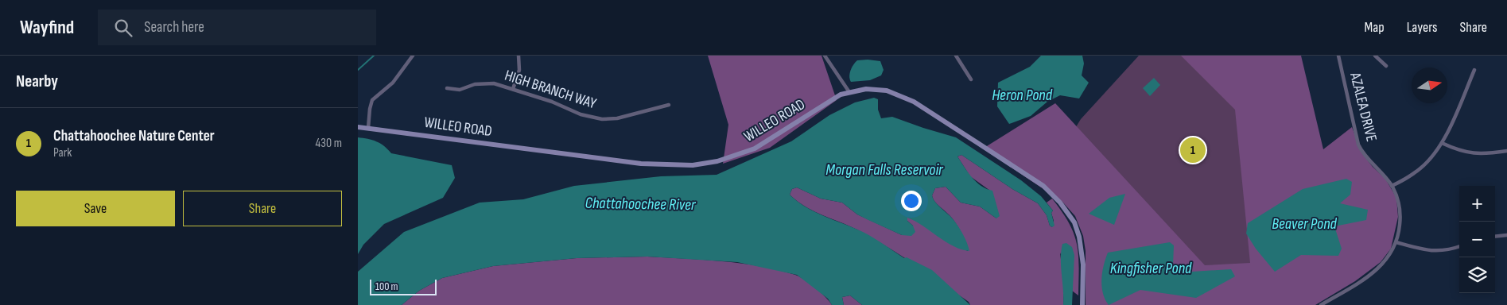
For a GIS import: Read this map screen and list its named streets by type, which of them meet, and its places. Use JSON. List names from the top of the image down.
{
  "streets": {
    "street": ["HIGH BRANCH WAY", "AZALEA DRIVE", "WILLEO ROAD"]
  },
  "water": [
    "Heron Pond",
    "Morgan Falls Reservoir",
    "Chattahoochee River",
    "Beaver Pond",
    "Kingfisher Pond"
  ],
  "scale_bar": "100 m",
  "north": "right",
  "page": {
    "header": "Wayfind",
    "search": "Search here",
    "nav": ["Map", "Layers", "Share"],
    "heading": "Nearby",
    "list": [
      {
        "mark": "1",
        "name": "Chattahoochee Nature Center",
        "note": "Park",
        "value": "430 m"
      }
    ],
    "pins": "1",
    "buttons": ["Save", "Share"],
    "map_buttons": ["+", "−"],
    "scale": "100 m"
  }
}
